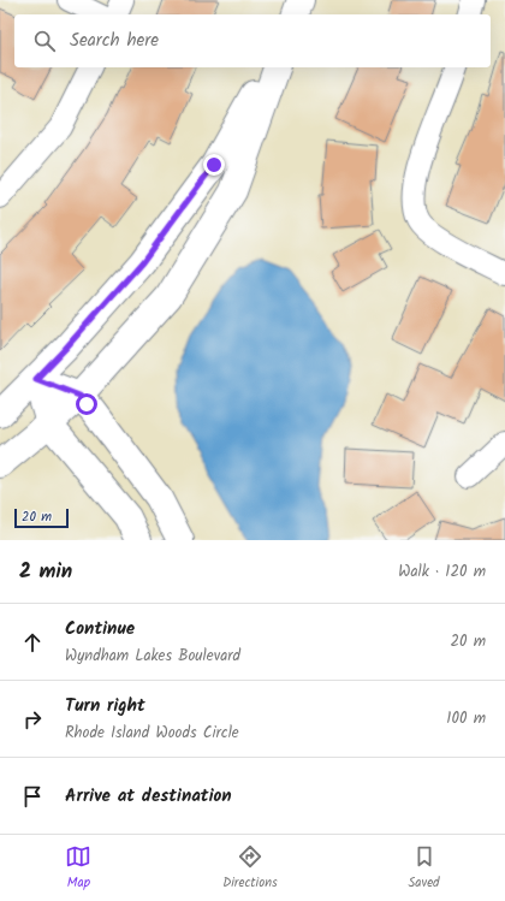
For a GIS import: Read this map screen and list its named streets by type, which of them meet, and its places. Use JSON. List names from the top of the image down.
{
  "scale_bar": "20 m",
  "page": {
    "search": "Search here",
    "scale": "20 m",
    "heading": ["2 min", "Walk · 120 m"],
    "list": [
      ["Continue", "Wyndham Lakes Boulevard", "20 m"],
      ["Turn right", "Rhode Island Woods Circle", "100 m"],
      "Arrive at destination"
    ],
    "nav": ["Map", "Directions", "Saved"]
  }
}
